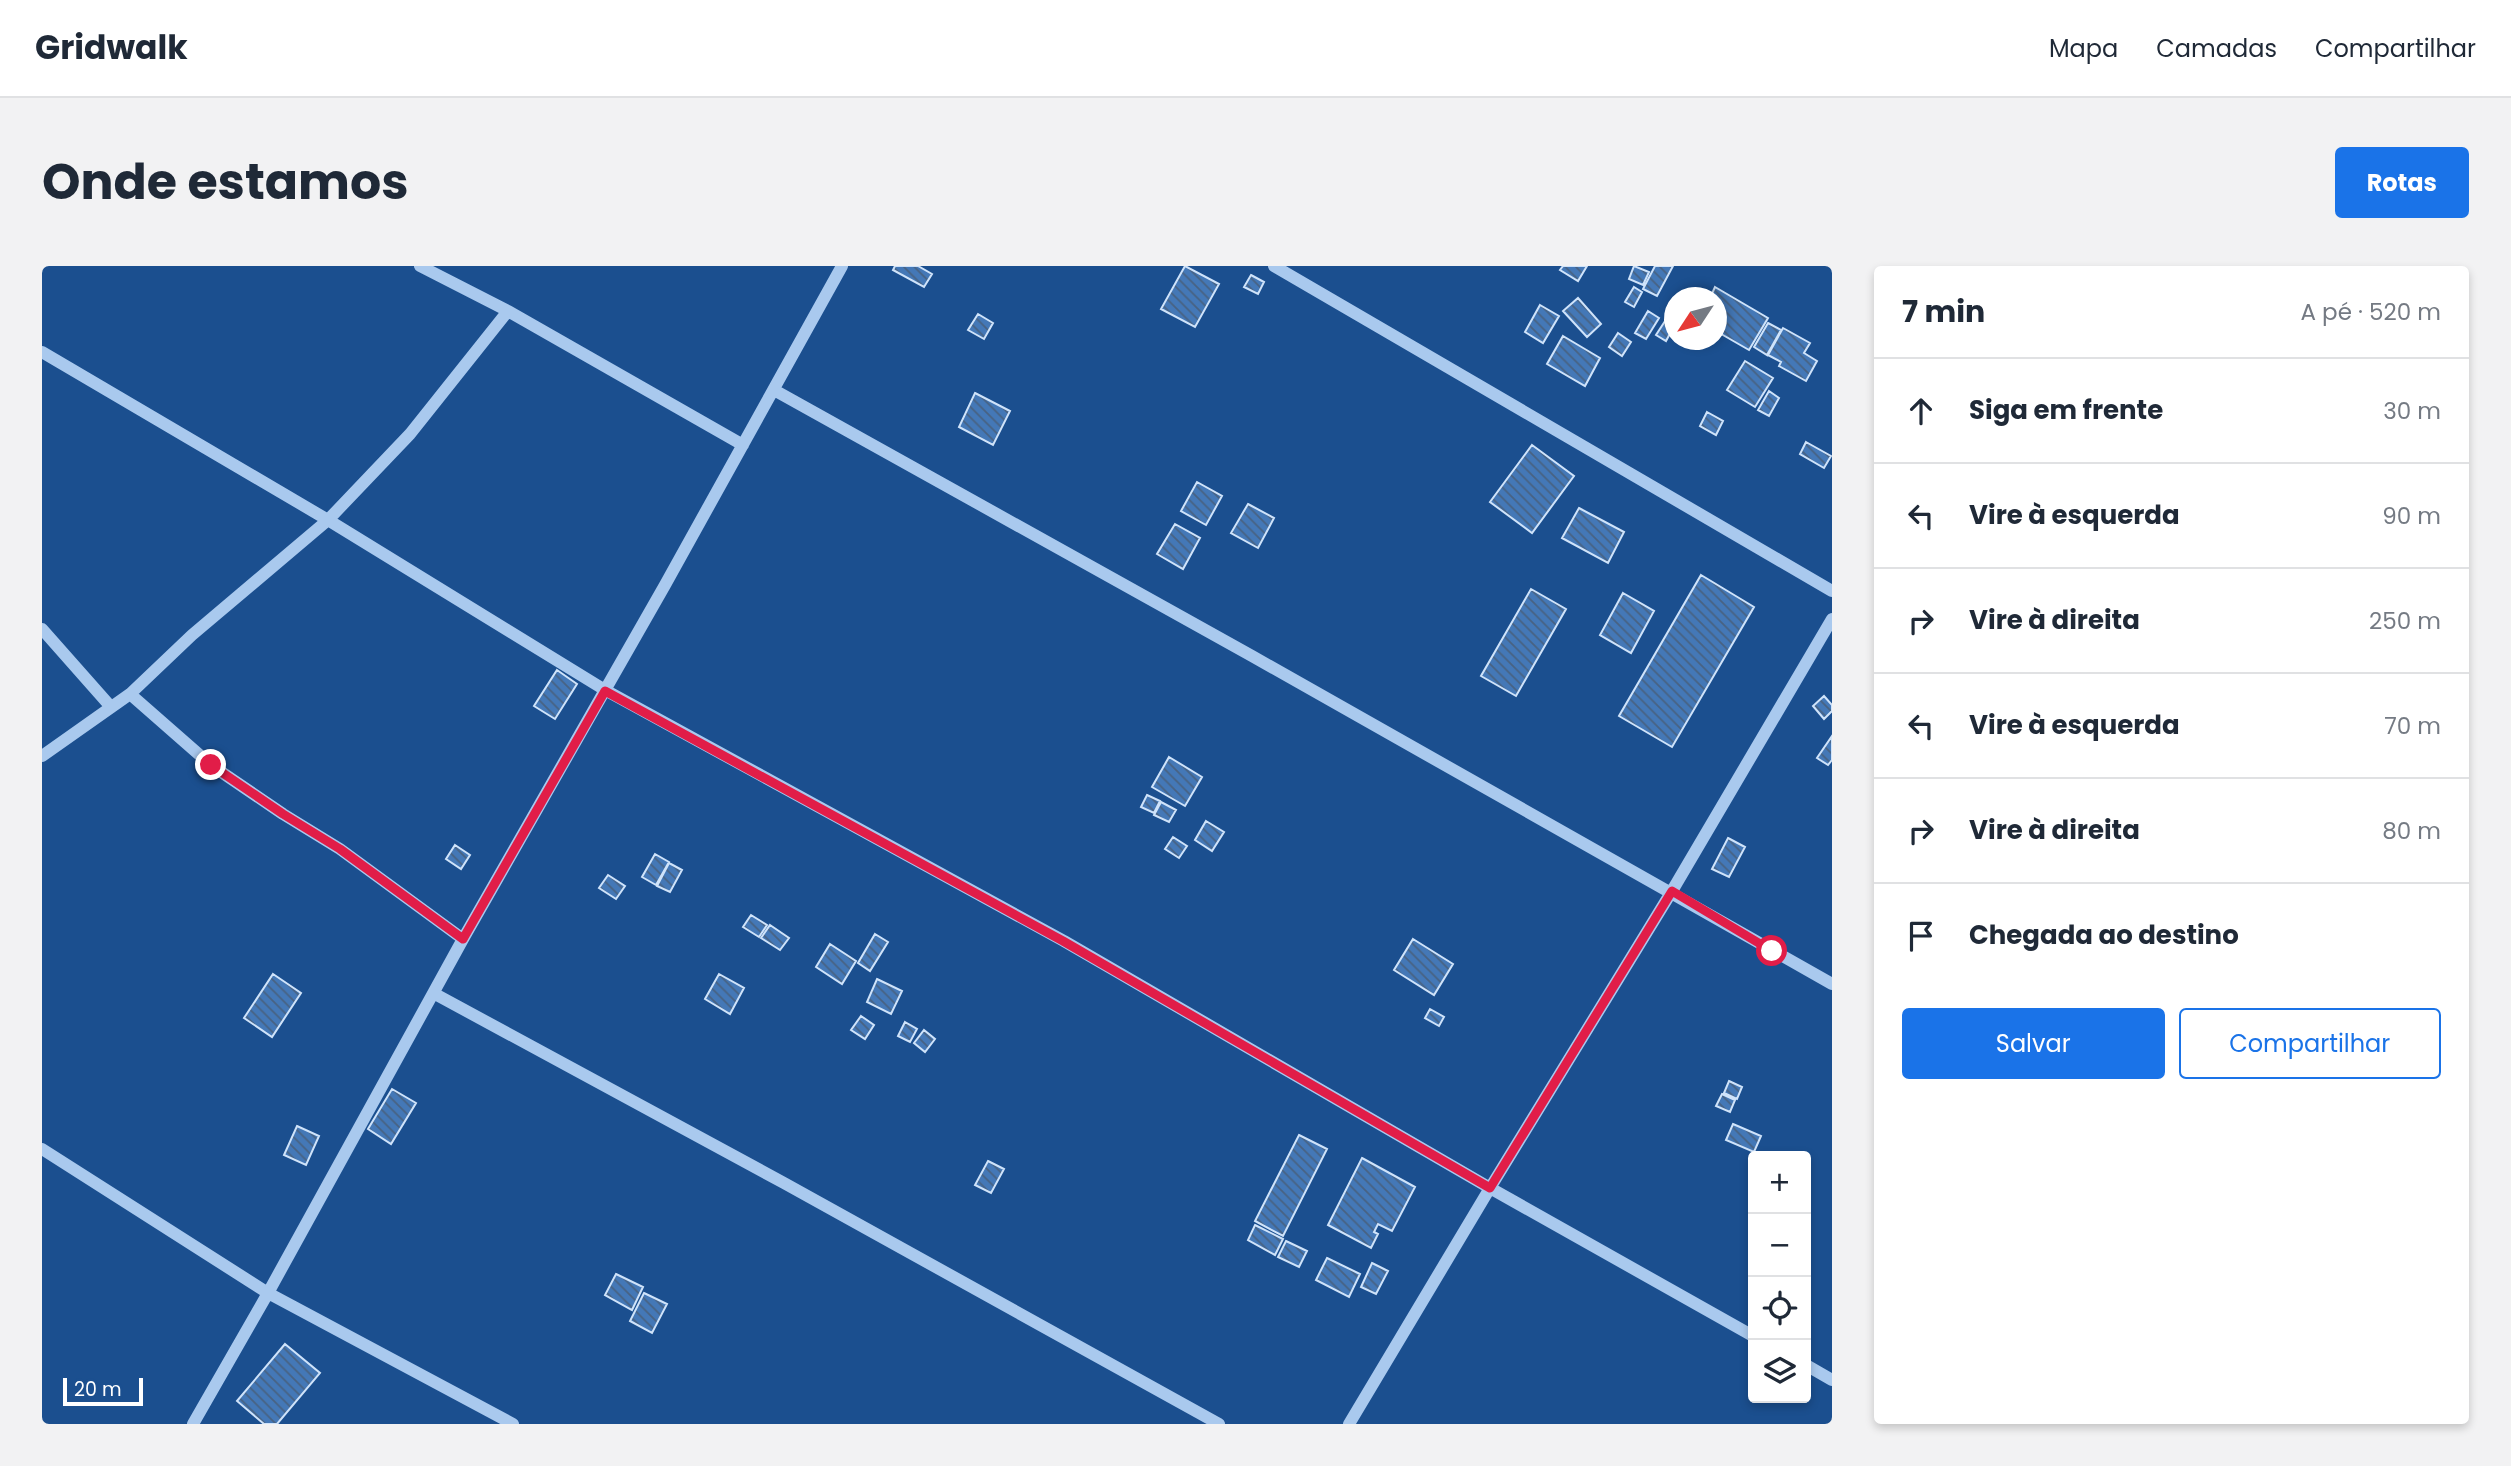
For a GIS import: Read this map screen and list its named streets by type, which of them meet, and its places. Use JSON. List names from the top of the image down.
{
  "scale_bar": "20 m",
  "north": "bottom left",
  "page": {
    "header": "Gridwalk",
    "nav": ["Mapa", "Camadas", "Compartilhar"],
    "title": "Onde estamos",
    "buttons": [
      "Rotas",
      ["Salvar", "Compartilhar"]
    ],
    "heading": ["7 min", "A pé · 520 m"],
    "list": [
      ["Siga em frente", "30 m"],
      ["Vire à esquerda", "90 m"],
      ["Vire à direita", "250 m"],
      ["Vire à esquerda", "70 m"],
      ["Vire à direita", "80 m"],
      "Chegada ao destino"
    ],
    "map_buttons": ["+", "−"],
    "scale": "20 m"
  }
}
